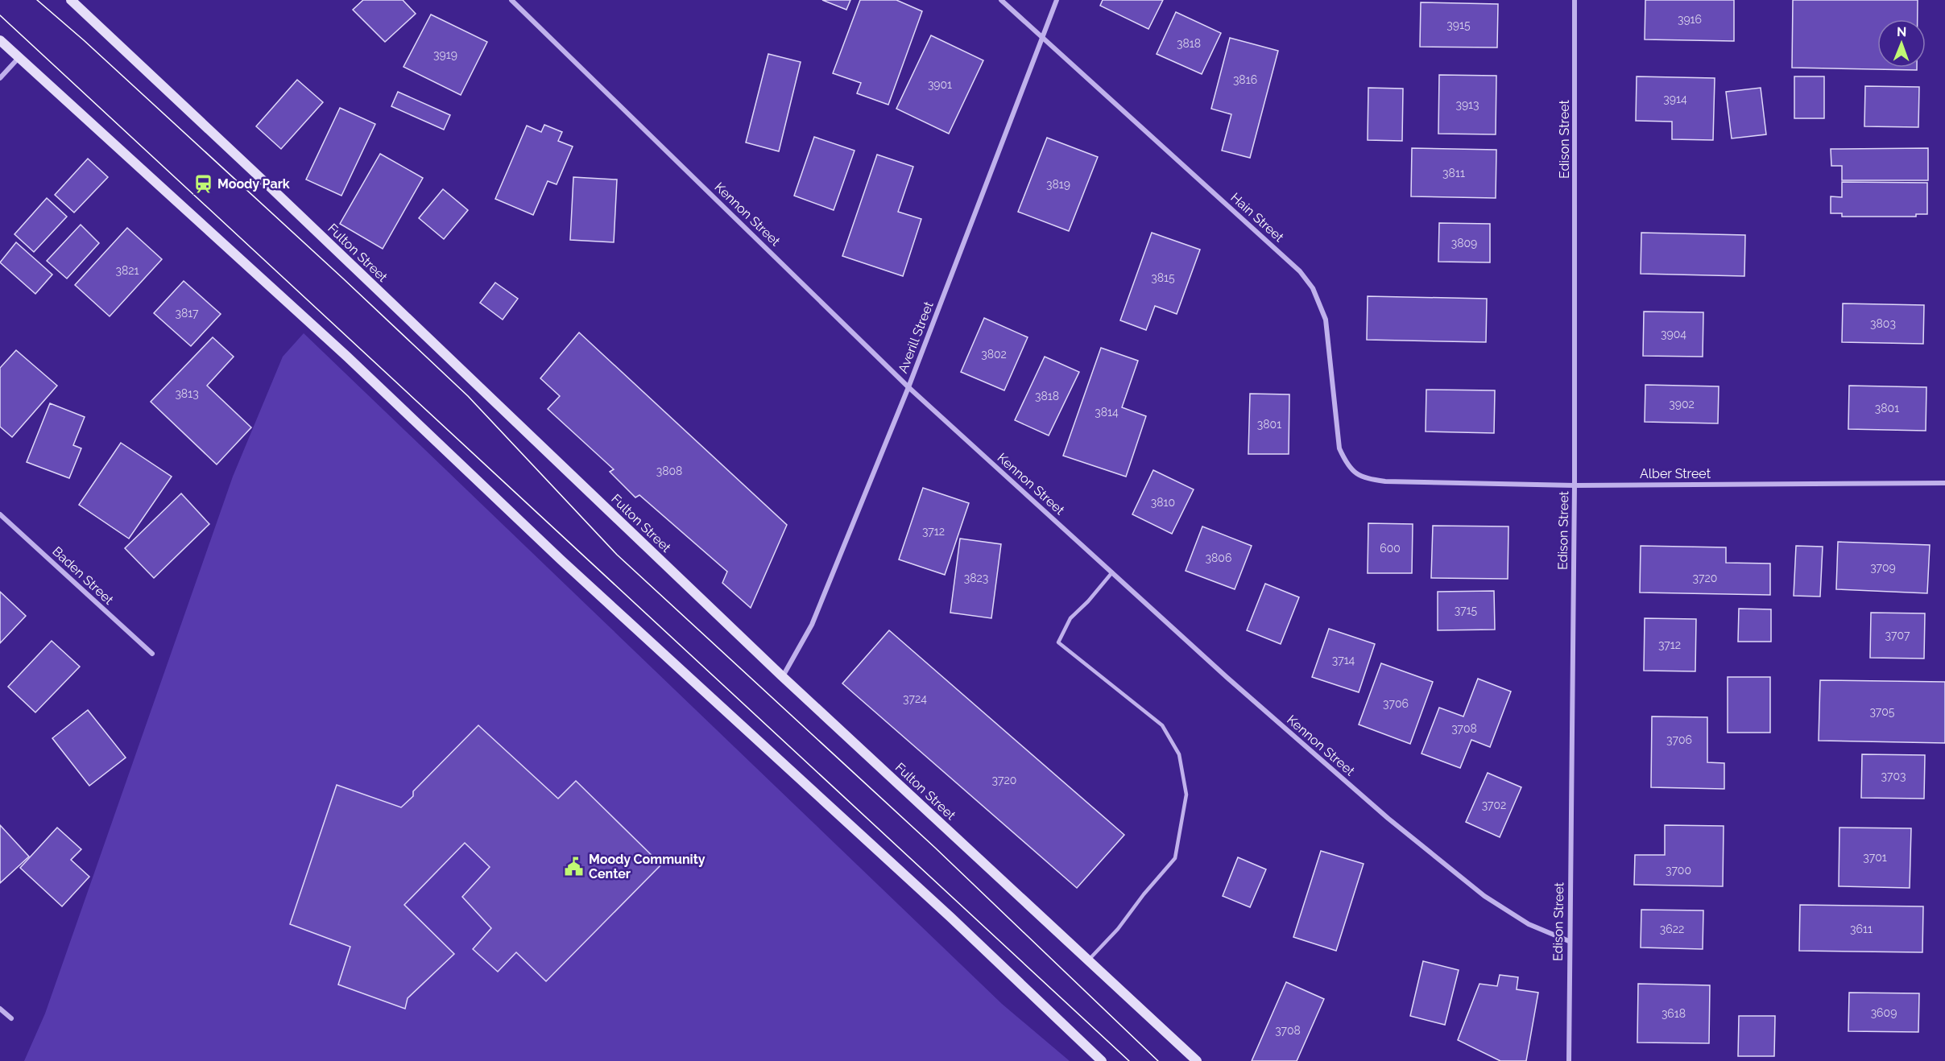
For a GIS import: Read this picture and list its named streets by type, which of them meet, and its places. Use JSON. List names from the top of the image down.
{
  "streets": {
    "main road": ["Fulton Street"],
    "street": [
      "Edison Street",
      "Kennon Street",
      "Hain Street",
      "Averill Street",
      "Alber Street",
      "Baden Street"
    ]
  },
  "crossings": [
    ["Edison Street", "Kennon Street"],
    ["Edison Street", "Alber Street"],
    ["Kennon Street", "Averill Street"],
    ["Hain Street", "Averill Street"],
    ["Hain Street", "Alber Street"],
    ["Fulton Street", "Averill Street"]
  ],
  "places": {
    "station": ["Moody Park"],
    "public building": ["Moody Community Center"]
  },
  "house_numbers": [
    "3916",
    "3915",
    "3818",
    "3919",
    "3816",
    "3901",
    "3914",
    "3913",
    "3811",
    "3819",
    "3809",
    "3821",
    "3815",
    "3817",
    "3803",
    "3904",
    "3802",
    "3813",
    "3818",
    "3902",
    "3801",
    "3814",
    "3801",
    "3808",
    "3810",
    "3712",
    "600",
    "3806",
    "3709",
    "3823",
    "3720",
    "3715",
    "3707",
    "3712",
    "3714",
    "3724",
    "3706",
    "3705",
    "3708",
    "3706",
    "3703",
    "3720",
    "3702",
    "3701",
    "3700",
    "3622",
    "3611",
    "3609",
    "3618",
    "3708"
  ],
  "north": "top"
}
